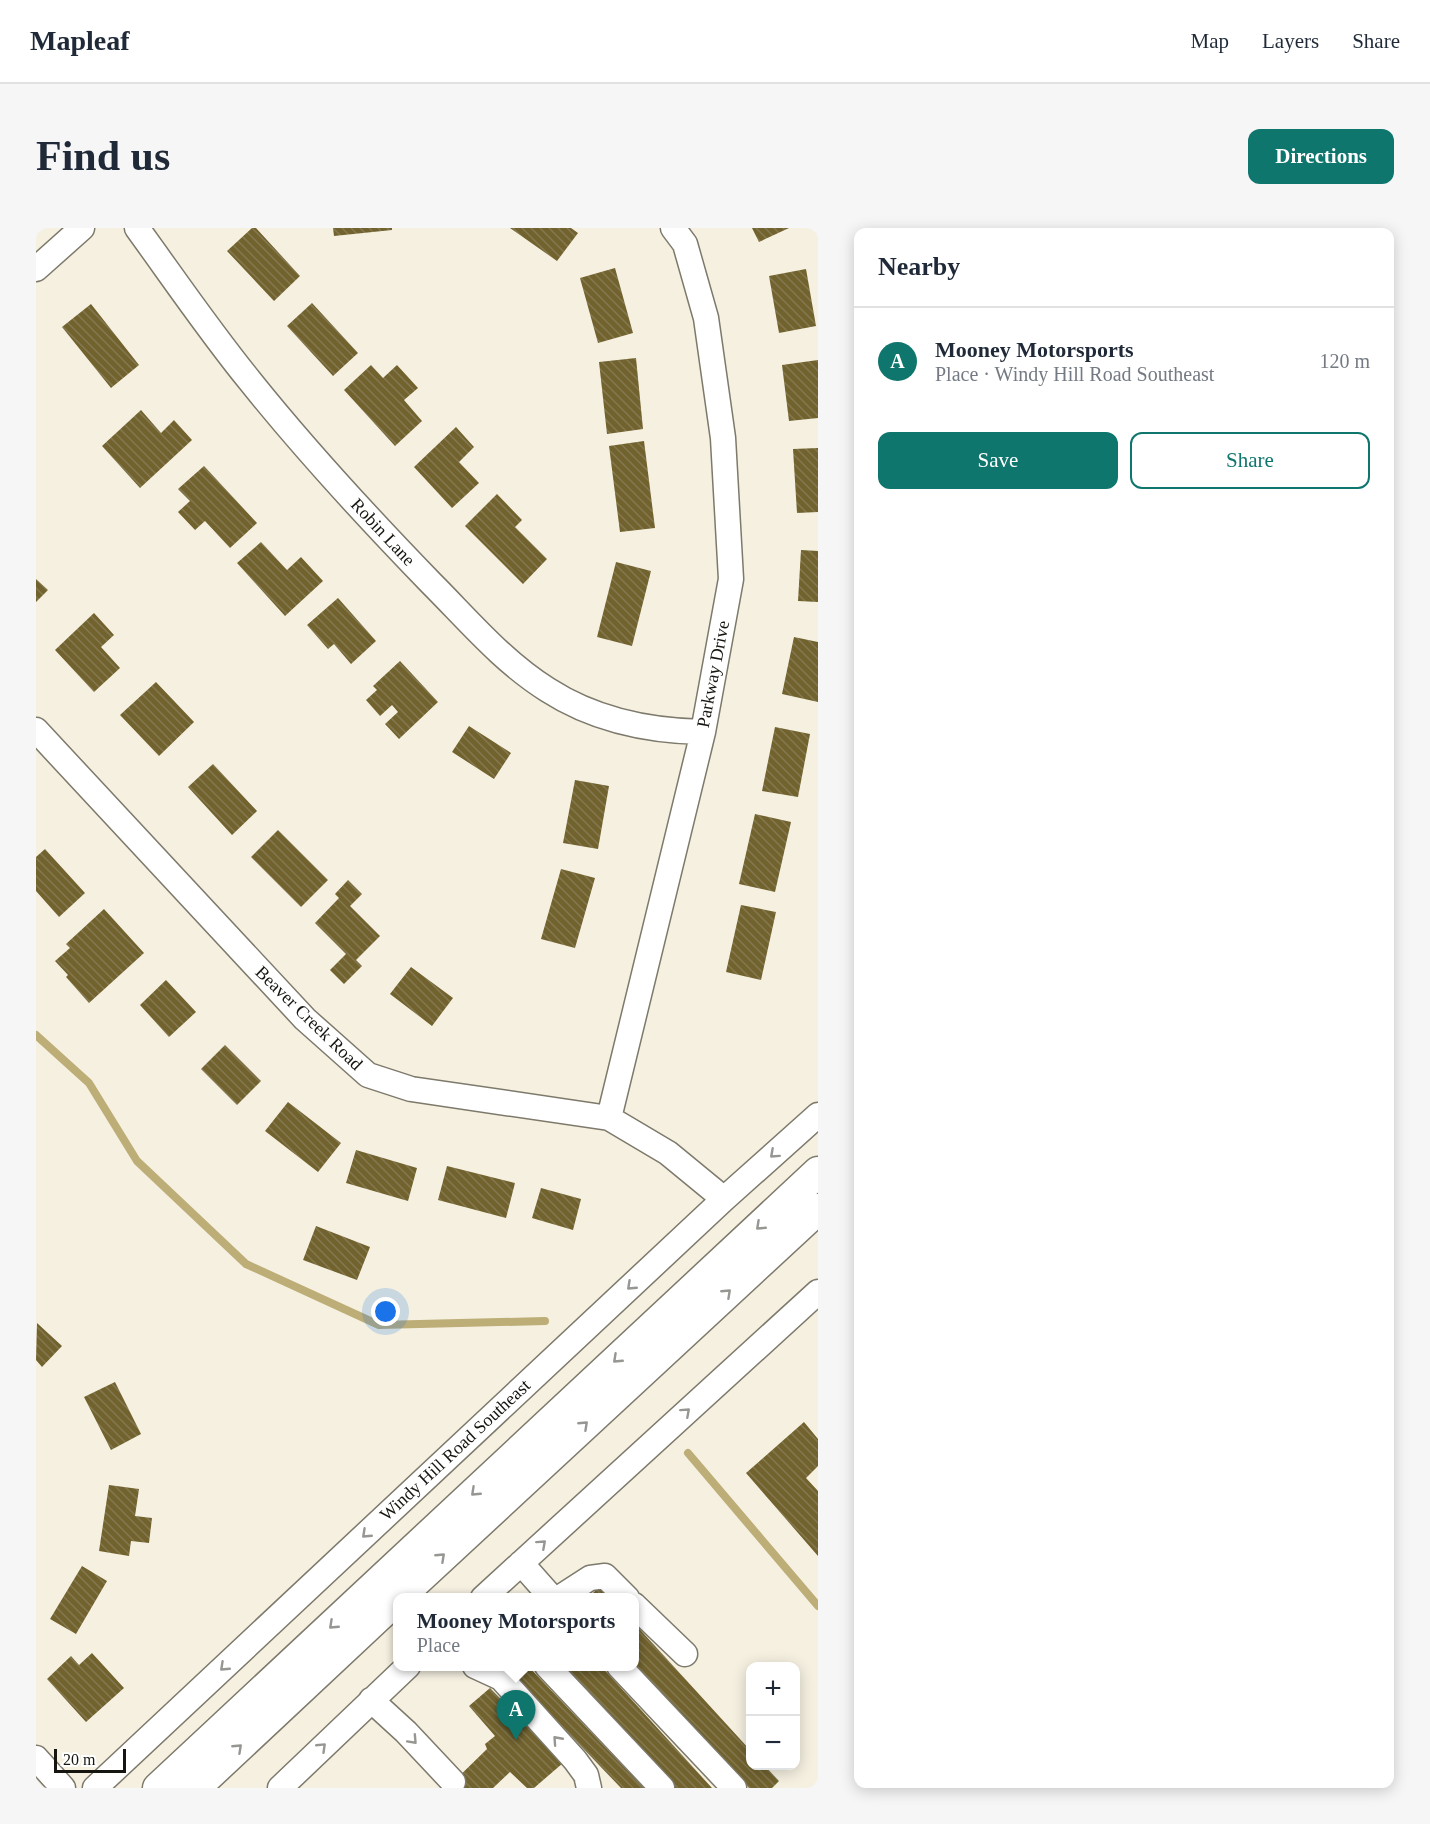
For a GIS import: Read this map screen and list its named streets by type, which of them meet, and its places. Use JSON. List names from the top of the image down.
{
  "streets": {
    "street": [
      "Robin Lane",
      "Parkway Drive",
      "Beaver Creek Road",
      "Windy Hill Road Southeast"
    ]
  },
  "crossings": [
    ["Robin Lane", "Parkway Drive"],
    ["Parkway Drive", "Beaver Creek Road"],
    ["Beaver Creek Road", "Windy Hill Road Southeast"]
  ],
  "scale_bar": "20 m",
  "page": {
    "header": "Mapleaf",
    "nav": ["Map", "Layers", "Share"],
    "buttons": [
      "Directions",
      ["Save", "Share"]
    ],
    "title": "Find us",
    "heading": "Nearby",
    "list": [
      {
        "mark": "A",
        "name": "Mooney Motorsports",
        "note": "Place · Windy Hill Road Southeast",
        "value": "120 m"
      }
    ],
    "popup": ["Mooney Motorsports", "Place"],
    "map_buttons": ["+", "−"],
    "pins": "A",
    "scale": "20 m"
  }
}
